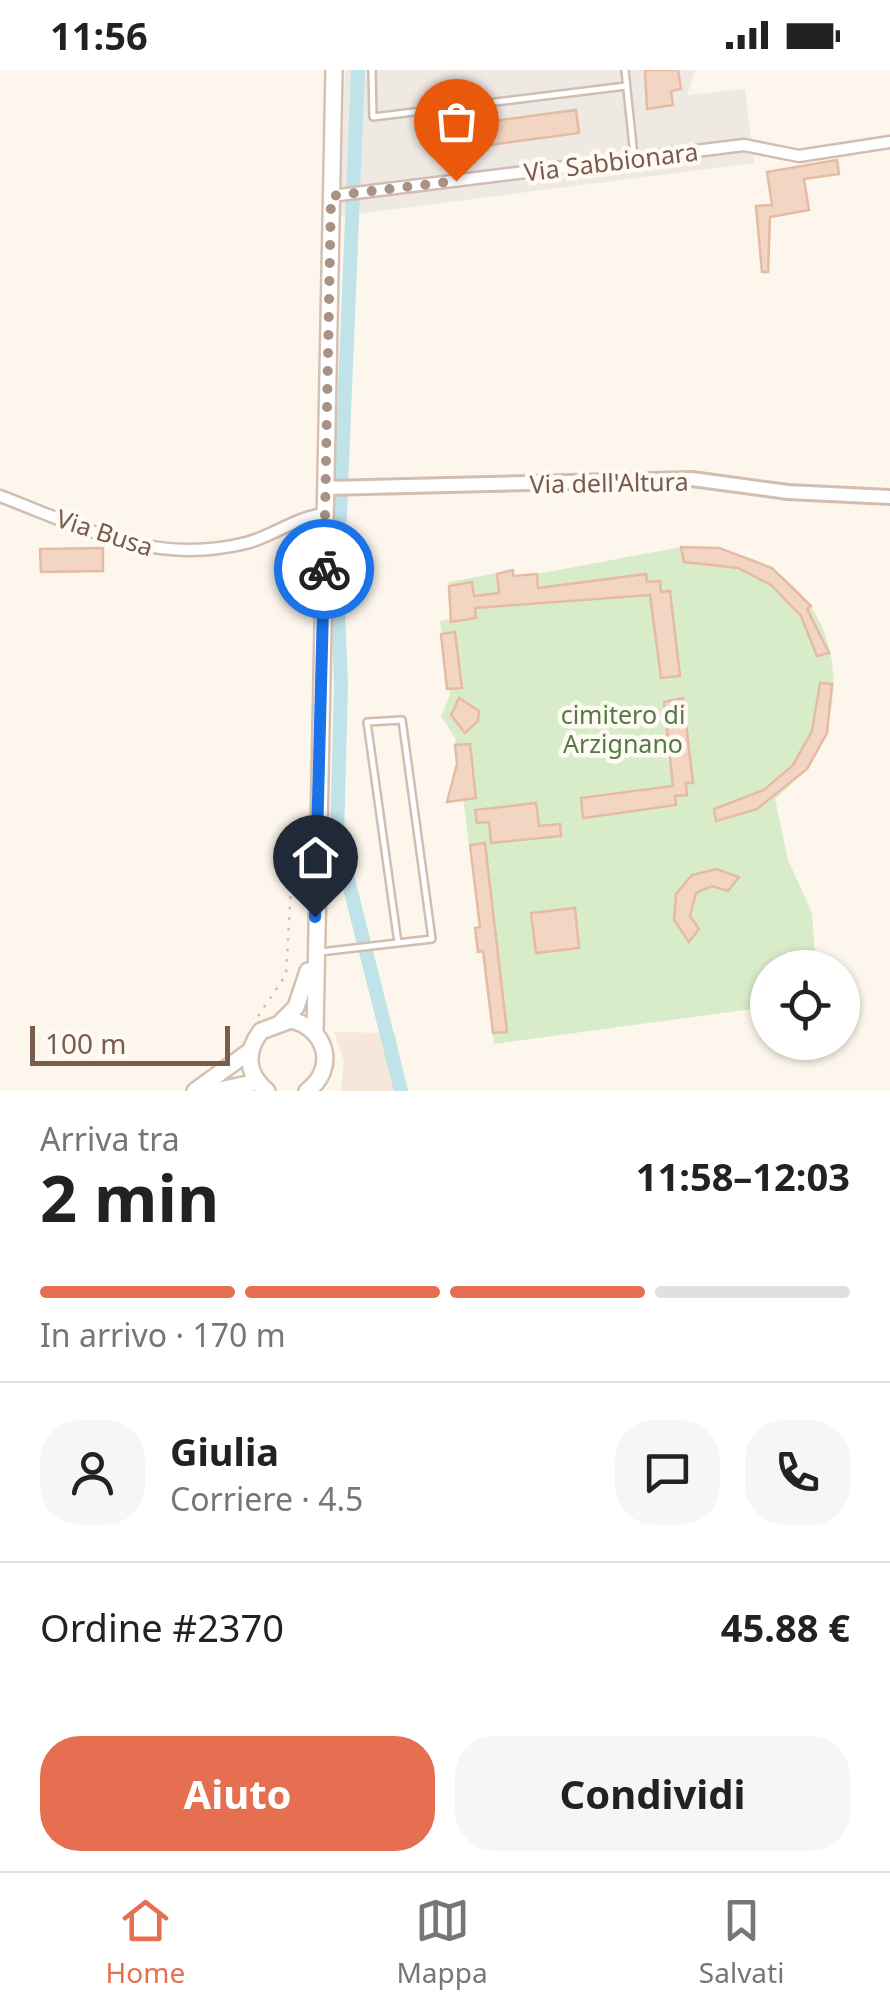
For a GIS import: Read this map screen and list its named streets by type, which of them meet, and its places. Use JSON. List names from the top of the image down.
{
  "streets": {
    "street": ["Via Sabbionara", "Via dell'Altura", "Via Busa"]
  },
  "parks": ["cimitero di Arzignano"],
  "scale_bar": "100 m",
  "page": {
    "status": "11:56",
    "scale": "100 m",
    "heading": ["2 min", "Arriva tra", "11:58–12:03"],
    "panel": [
      "Giulia",
      "Corriere · 4.5",
      "Ordine #2370",
      "45.88 €"
    ],
    "bar": "In arrivo · 170 m",
    "buttons": ["Aiuto", "Condividi"],
    "tabs": ["Home", "Mappa", "Salvati"]
  }
}
